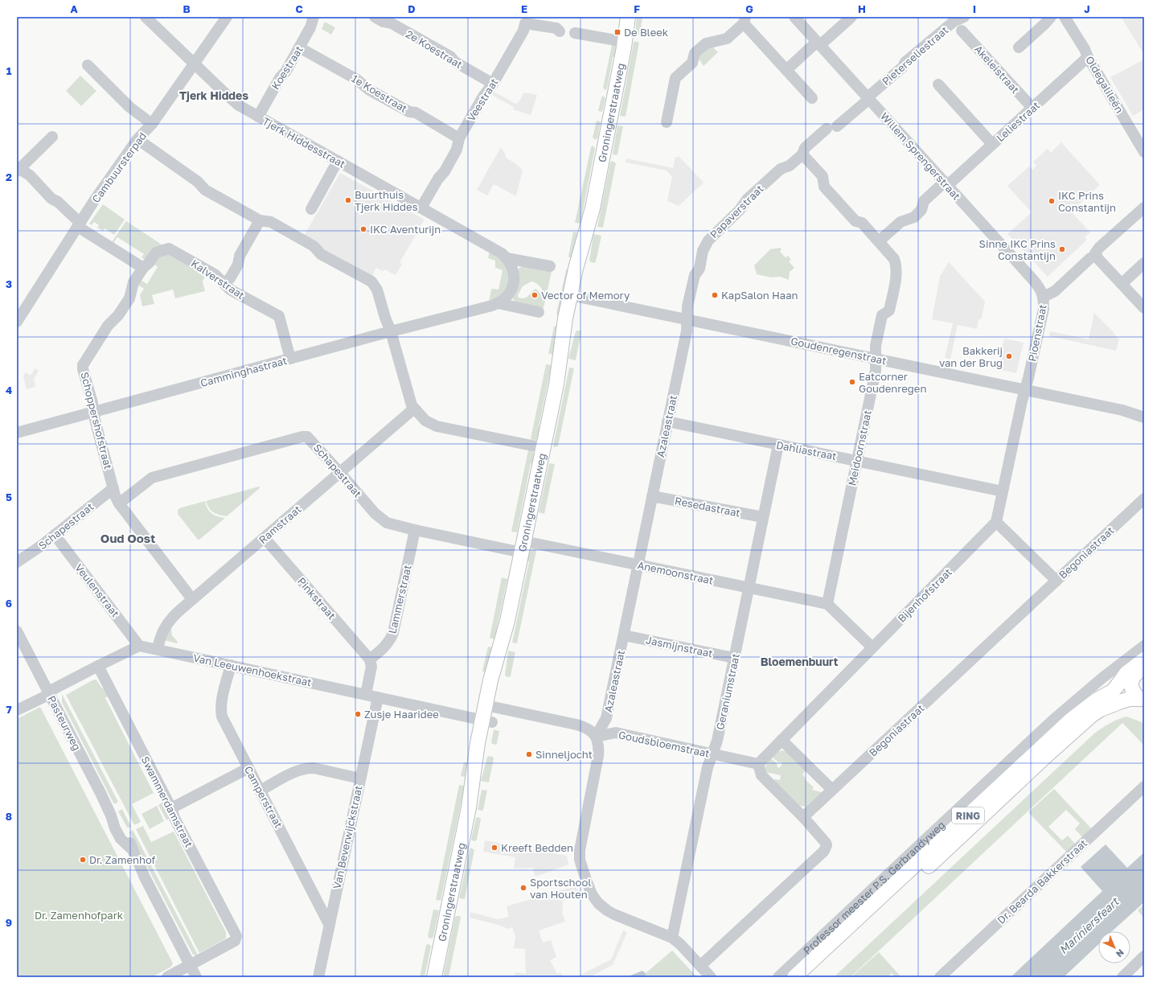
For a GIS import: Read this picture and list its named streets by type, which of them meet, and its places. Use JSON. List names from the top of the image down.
{
  "streets": {
    "main road": ["Groningerstraatweg", "RING", "Professor meester P.S. Gerbrandyweg"],
    "street": [
      "2e Koestraat",
      "Pieterseliestraat",
      "Koestraat",
      "Akeleistraat",
      "Oldegalileën",
      "1e Koestraat",
      "Veestraat",
      "Leliestraat",
      "Tjerk Hiddesstraat",
      "Willem Sprengerstraat",
      "Cambuursterpad",
      "Papaverstraat",
      "Kalverstraat",
      "Pioenstraat",
      "Goudenregenstraat",
      "Camminghastraat",
      "Schoppershofstraat",
      "Azaleastraat",
      "Meidoornstraat",
      "Dahliastraat",
      "Schapestraat",
      "Resedastraat",
      "Ramstraat",
      "Begoniastraat",
      "Anemoonstraat",
      "Veulenstraat",
      "Bijenhofstraat",
      "Pinkstraat",
      "Lammerstraat",
      "Jasmijnstraat",
      "Van Leeuwenhoekstraat",
      "Geraniumstraat",
      "Pasteurweg",
      "Goudsbloemstraat",
      "Camperstraat",
      "Swammerdamstraat",
      "Van Beverwijckstraat",
      "Dr. Bearda Bakkerstraat"
    ]
  },
  "crossings": [
    ["2e Koestraat", "Veestraat"],
    ["Pieterseliestraat", "Willem Sprengerstraat"],
    ["Pieterseliestraat", "Papaverstraat"],
    ["Koestraat", "1e Koestraat"],
    ["Koestraat", "Tjerk Hiddesstraat"],
    ["Akeleistraat", "Leliestraat"],
    ["Oldegalileën", "Leliestraat"],
    ["1e Koestraat", "Veestraat"],
    ["Veestraat", "Tjerk Hiddesstraat"],
    ["Groningerstraatweg", "Goudenregenstraat"],
    ["Groningerstraatweg", "Schapestraat"],
    ["Groningerstraatweg", "Anemoonstraat"],
    ["Groningerstraatweg", "Van Leeuwenhoekstraat"],
    ["Leliestraat", "Willem Sprengerstraat"],
    ["Leliestraat", "Meidoornstraat"],
    ["Tjerk Hiddesstraat", "Cambuursterpad"],
    ["Willem Sprengerstraat", "Papaverstraat"],
    ["Willem Sprengerstraat", "Pioenstraat"],
    ["Papaverstraat", "Goudenregenstraat"],
    ["Papaverstraat", "Azaleastraat"],
    ["Papaverstraat", "Meidoornstraat"],
    ["Kalverstraat", "Camminghastraat"],
    ["Kalverstraat", "Schoppershofstraat"],
    ["Pioenstraat", "Goudenregenstraat"],
    ["Goudenregenstraat", "Azaleastraat"],
    ["Goudenregenstraat", "Meidoornstraat"],
    ["Camminghastraat", "Schoppershofstraat"],
    ["Schoppershofstraat", "Schapestraat"],
    ["Schoppershofstraat", "Ramstraat"],
    ["Azaleastraat", "Dahliastraat"],
    ["Azaleastraat", "Resedastraat"],
    ["Azaleastraat", "Anemoonstraat"],
    ["Azaleastraat", "Jasmijnstraat"],
    ["Azaleastraat", "Goudsbloemstraat"],
    ["Meidoornstraat", "Dahliastraat"],
    ["Meidoornstraat", "Anemoonstraat"],
    ["Dahliastraat", "Geraniumstraat"],
    ["Schapestraat", "Ramstraat"],
    ["Schapestraat", "Anemoonstraat"],
    ["Schapestraat", "Veulenstraat"],
    ["Schapestraat", "Lammerstraat"],
    ["Resedastraat", "Geraniumstraat"],
    ["Ramstraat", "Pinkstraat"],
    ["Ramstraat", "Van Leeuwenhoekstraat"],
    ["Anemoonstraat", "Geraniumstraat"],
    ["Veulenstraat", "Van Leeuwenhoekstraat"],
    ["Bijenhofstraat", "Goudsbloemstraat"],
    ["Pinkstraat", "Lammerstraat"],
    ["Jasmijnstraat", "Geraniumstraat"],
    ["Van Leeuwenhoekstraat", "Camperstraat"],
    ["Van Leeuwenhoekstraat", "Van Beverwijckstraat"],
    ["Geraniumstraat", "Goudsbloemstraat"],
    ["Pasteurweg", "Swammerdamstraat"],
    ["Camperstraat", "Van Beverwijckstraat"]
  ],
  "districts": ["Tjerk Hiddes", "Oud Oost", "Bloemenbuurt"],
  "water": ["Mariniersfeart"],
  "parks": ["Dr. Zamenhofpark"],
  "places": {
    "transit": ["De Bleek"],
    "other": [
      "Buurthuis Tjerk Hiddes",
      "IKC Prins Constantijn",
      "IKC Aventurijn",
      "Sinne IKC Prins Constantijn",
      "Vector of Memory",
      "KapSalon Haan",
      "Bakkerij van der Brug",
      "Eatcorner Goudenregen",
      "Zusje Haaridee",
      "Sinneljocht",
      "Kreeft Bedden",
      "Dr. Zamenhof",
      "Sportschool van Houten"
    ]
  },
  "north": "bottom right",
  "grid": {
    "columns": [
      "A",
      "B",
      "C",
      "D",
      "E",
      "F",
      "G",
      "H",
      "I",
      "J"
    ],
    "rows": [
      "1",
      "2",
      "3",
      "4",
      "5",
      "6",
      "7",
      "8",
      "9"
    ]
  }
}
